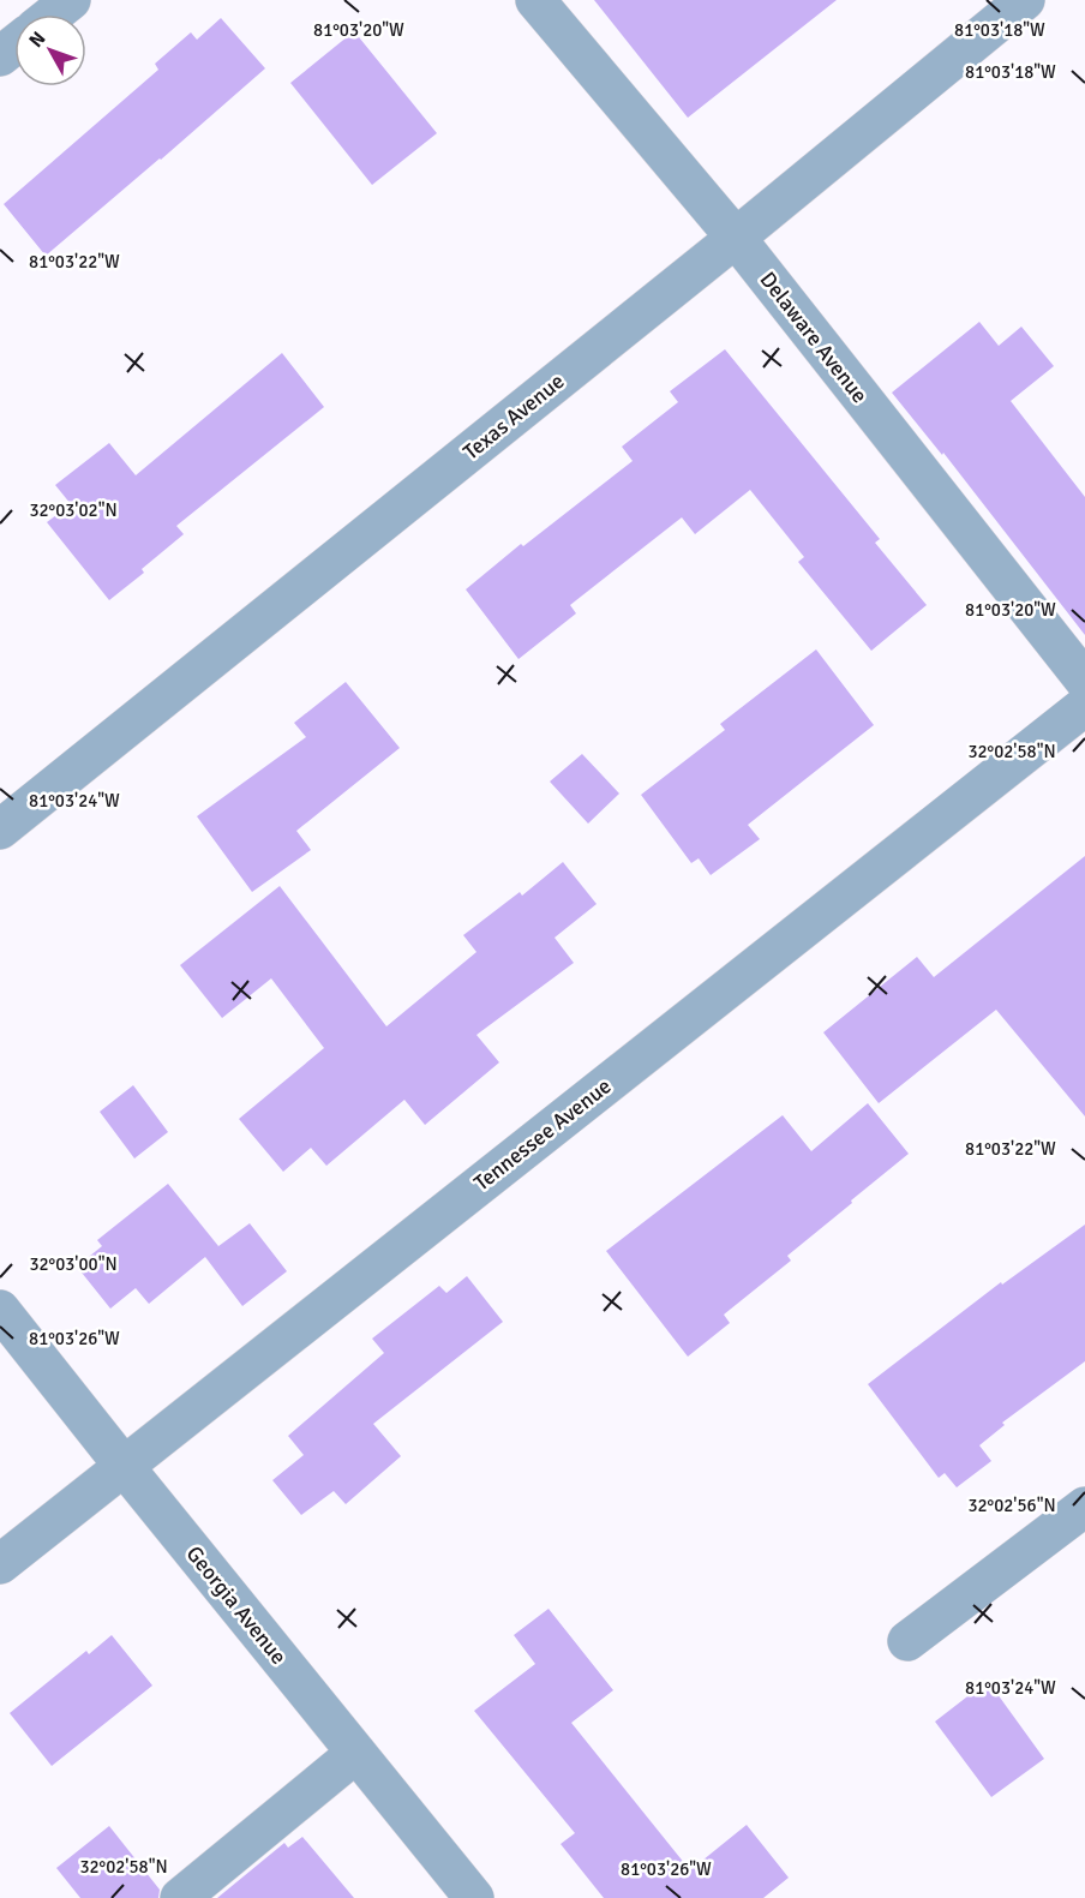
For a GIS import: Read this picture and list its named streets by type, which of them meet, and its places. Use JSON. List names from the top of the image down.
{
  "streets": {
    "street": [
      "Delaware Avenue",
      "Texas Avenue",
      "Tennessee Avenue",
      "Georgia Avenue"
    ]
  },
  "crossings": [
    ["Delaware Avenue", "Texas Avenue"],
    ["Tennessee Avenue", "Georgia Avenue"]
  ],
  "north": "top left",
  "coordinates": [
    "81°03'20\"W",
    "81°03'18\"W",
    "81°03'22\"W",
    "32°03'02\"N",
    "32°02'58\"N",
    "81°03'24\"W",
    "32°03'00\"N",
    "81°03'26\"W",
    "32°02'56\"N"
  ]
}
